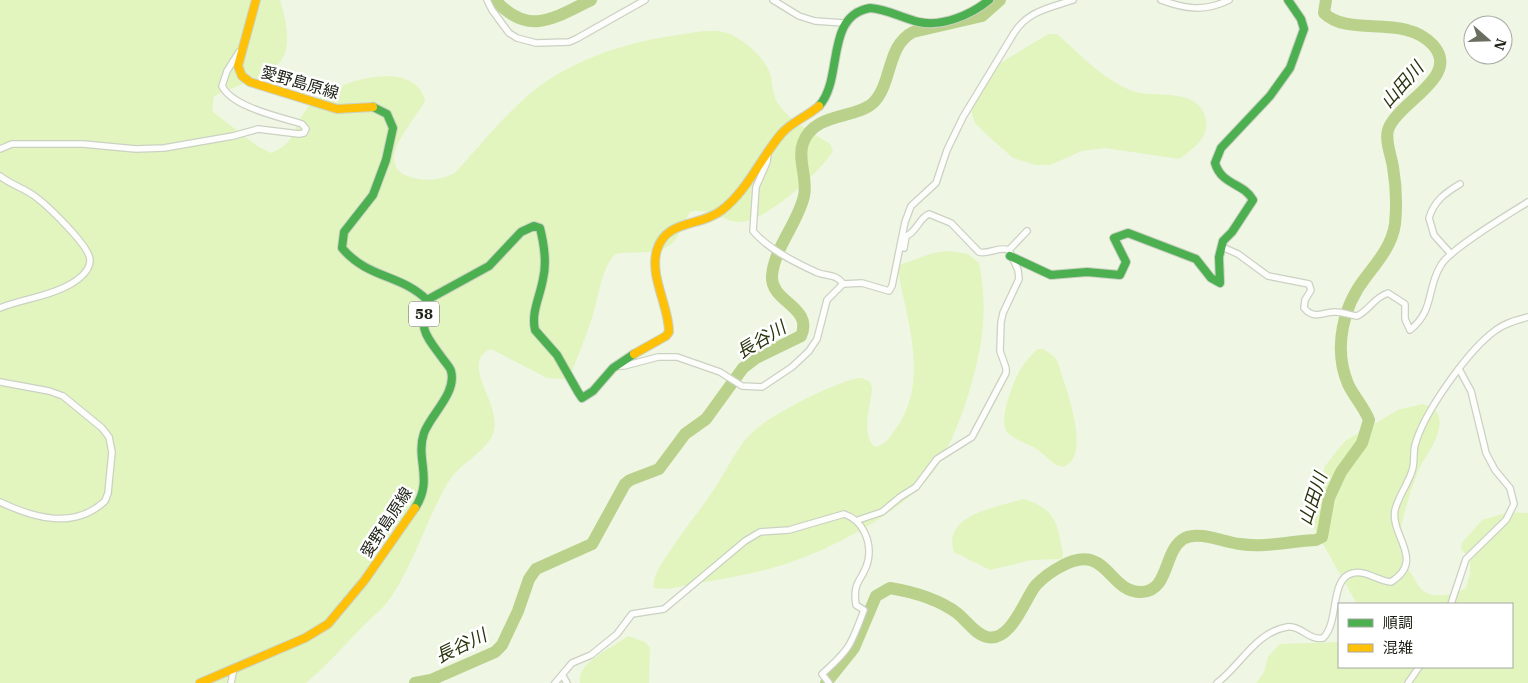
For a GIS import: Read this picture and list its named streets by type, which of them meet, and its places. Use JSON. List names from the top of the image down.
{
  "streets": {
    "street": ["愛野島原線", "58"]
  },
  "water": ["山田川", "長谷川"],
  "legend": ["順調", "混雑"],
  "north": "right"
}
